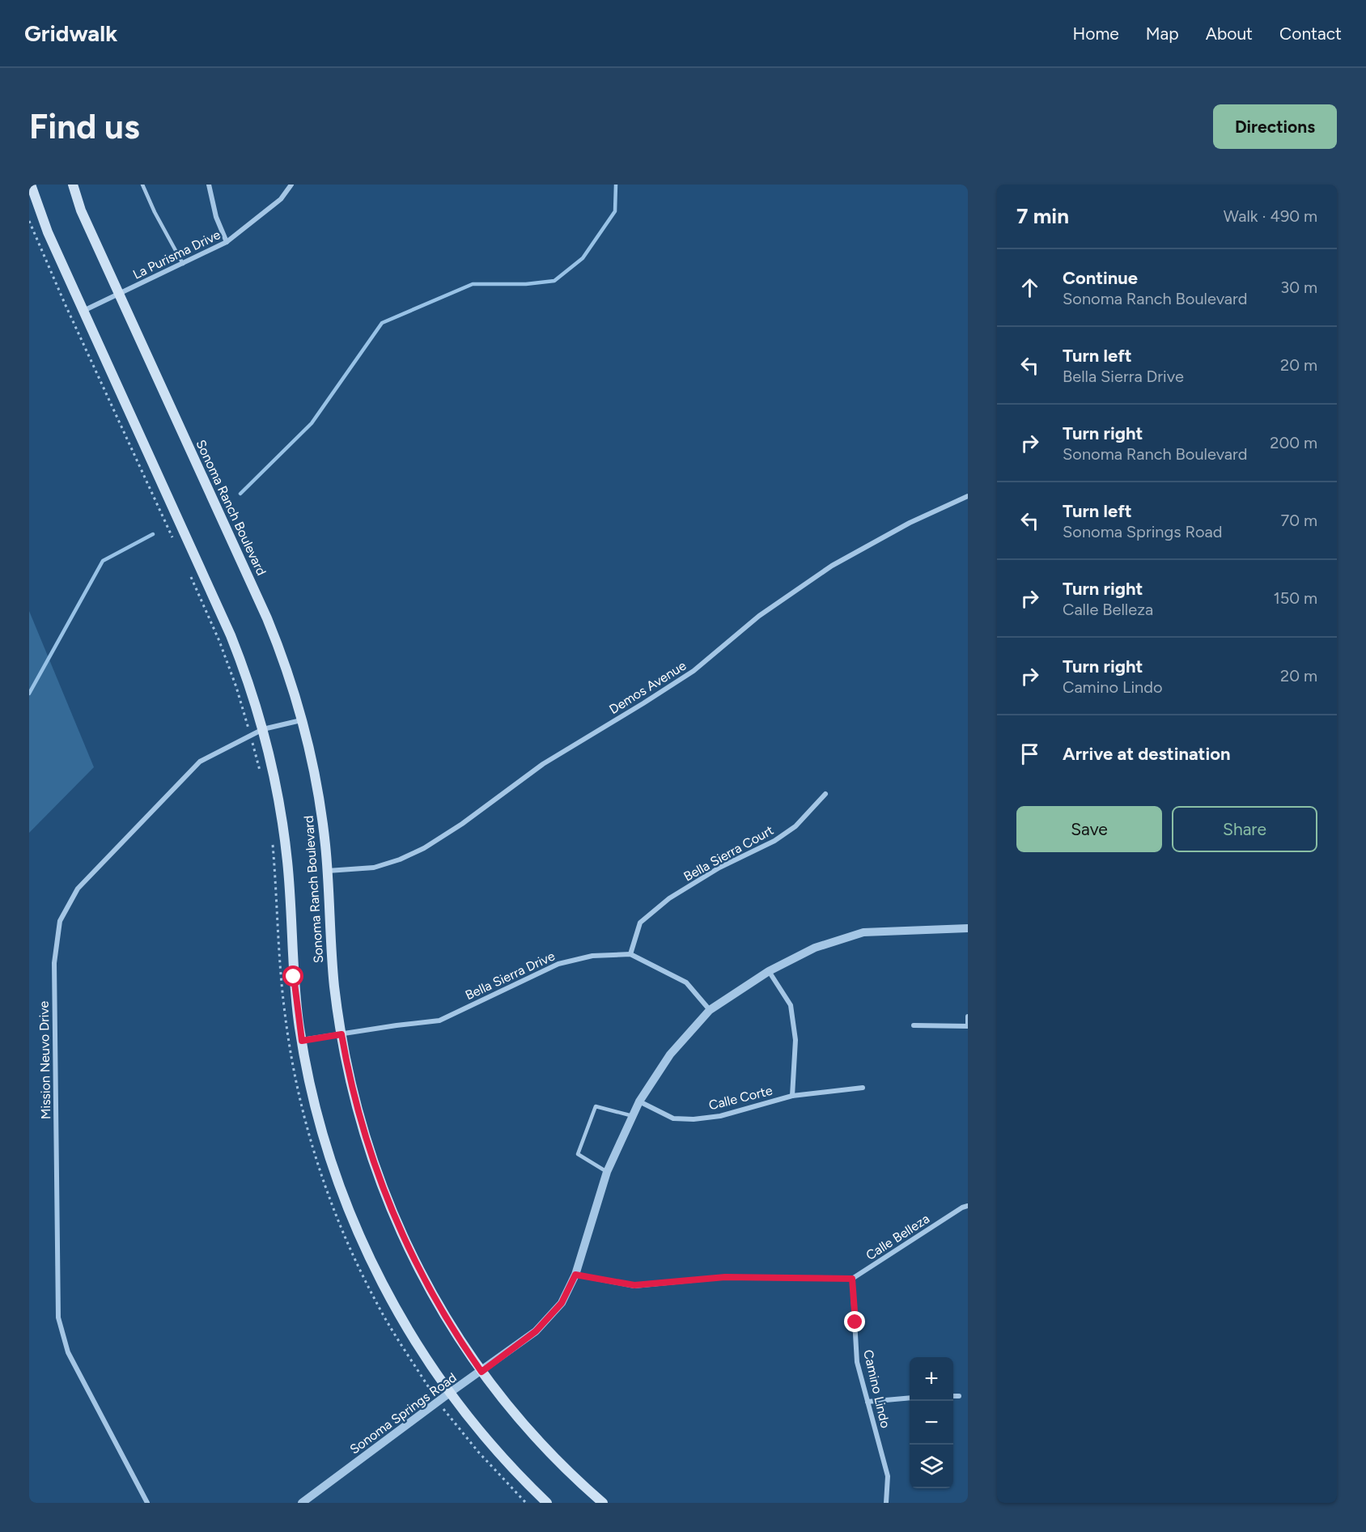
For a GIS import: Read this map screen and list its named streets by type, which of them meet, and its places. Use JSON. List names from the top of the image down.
{
  "streets": {
    "main road": ["Sonoma Ranch Boulevard"],
    "street": [
      "La Purisma Drive",
      "Demos Avenue",
      "Bella Sierra Court",
      "Bella Sierra Drive",
      "Mission Neuvo Drive",
      "Calle Corte",
      "Calle Belleza",
      "Camino Lindo",
      "Sonoma Springs Road"
    ]
  },
  "crossings": [
    ["La Purisma Drive", "Sonoma Ranch Boulevard"],
    ["Sonoma Ranch Boulevard", "Demos Avenue"],
    ["Sonoma Ranch Boulevard", "Bella Sierra Drive"],
    ["Sonoma Ranch Boulevard", "Mission Neuvo Drive"],
    ["Sonoma Ranch Boulevard", "Sonoma Springs Road"],
    ["Bella Sierra Court", "Bella Sierra Drive"],
    ["Bella Sierra Drive", "Sonoma Springs Road"],
    ["Calle Corte", "Sonoma Springs Road"],
    ["Calle Belleza", "Camino Lindo"]
  ],
  "page": {
    "header": "Gridwalk",
    "nav": [
      "Home",
      "Map",
      "About",
      "Contact"
    ],
    "buttons": [
      "Directions",
      ["Save", "Share"]
    ],
    "title": "Find us",
    "heading": ["7 min", "Walk · 490 m"],
    "list": [
      ["Continue", "Sonoma Ranch Boulevard", "30 m"],
      ["Turn left", "Bella Sierra Drive", "20 m"],
      ["Turn right", "Sonoma Ranch Boulevard", "200 m"],
      ["Turn left", "Sonoma Springs Road", "70 m"],
      ["Turn right", "Calle Belleza", "150 m"],
      ["Turn right", "Camino Lindo", "20 m"],
      "Arrive at destination"
    ],
    "map_buttons": ["+", "−"]
  }
}
